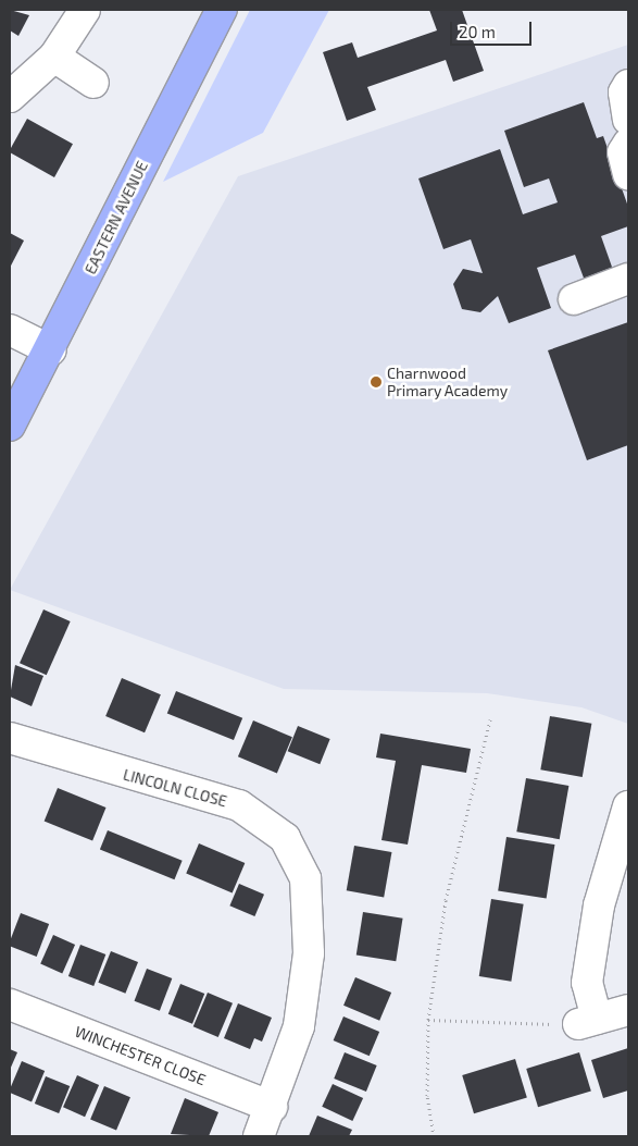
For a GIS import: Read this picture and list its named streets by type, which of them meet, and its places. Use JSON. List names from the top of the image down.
{
  "streets": {
    "highway": ["EASTERN AVENUE"],
    "street": ["LINCOLN CLOSE", "WINCHESTER CLOSE"]
  },
  "crossings": [
    ["LINCOLN CLOSE", "WINCHESTER CLOSE"]
  ],
  "places": ["Charnwood Primary Academy"],
  "scale_bar": "20 m"
}
